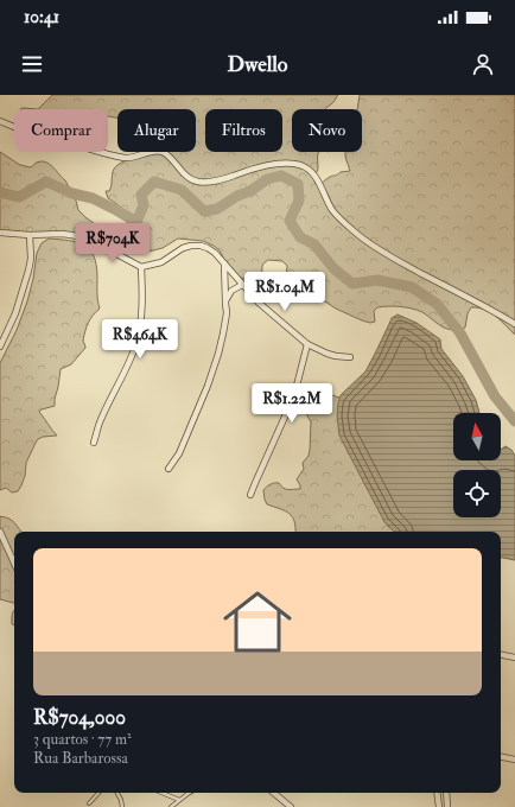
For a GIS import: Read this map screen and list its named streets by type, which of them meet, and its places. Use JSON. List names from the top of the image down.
{
  "north": "top",
  "page": {
    "status": "10:41",
    "header": "Dwello",
    "chip": [
      "Comprar",
      "Alugar",
      "Filtros",
      "Novo"
    ],
    "price": [
      "R$704K",
      "R$1.04M",
      "R$464K",
      "R$1.22M"
    ],
    "list": [
      {
        "name": "R$704,000",
        "note": "3 quartos · 77 m² · Rua Barbarossa"
      }
    ]
  }
}
